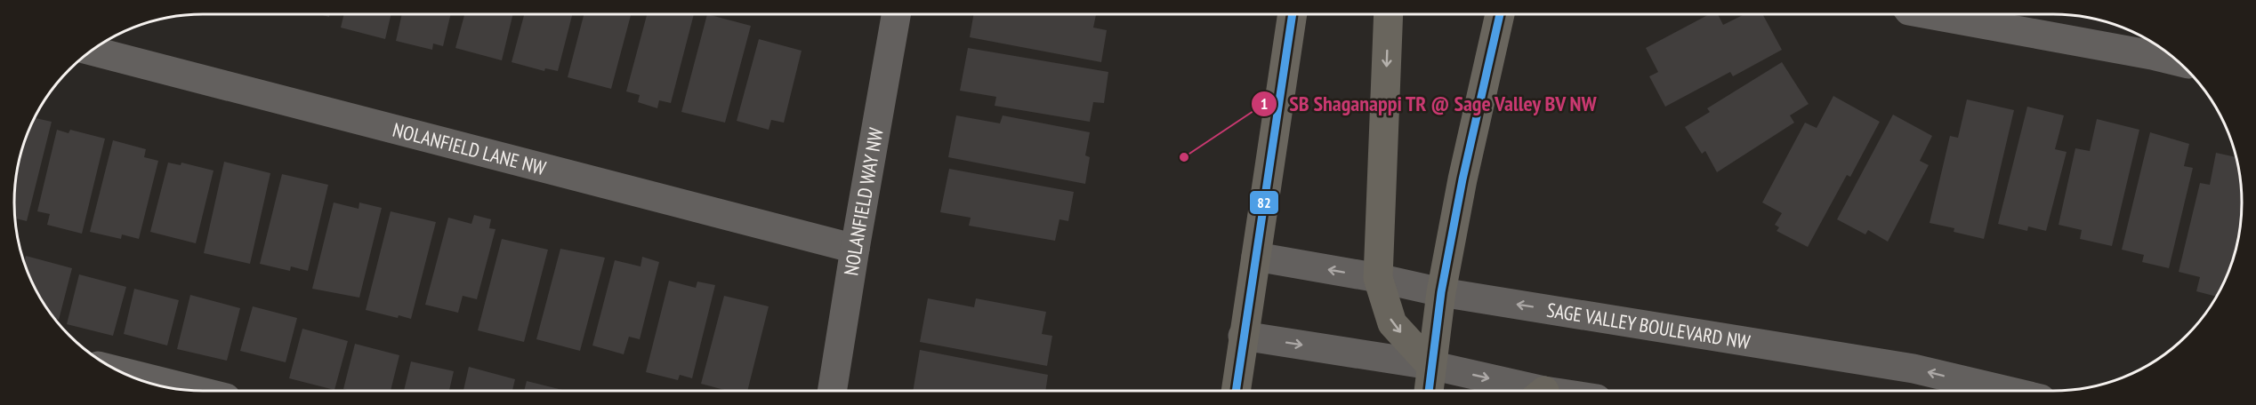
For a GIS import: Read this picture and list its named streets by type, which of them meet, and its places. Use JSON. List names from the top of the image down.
{
  "streets": {
    "street": ["NOLANFIELD LANE NW", "NOLANFIELD WAY NW", "SAGE VALLEY BOULEVARD NW"]
  },
  "crossings": [
    ["NOLANFIELD LANE NW", "NOLANFIELD WAY NW"]
  ],
  "places": ["SB Shaganappi TR @ Sage Valley BV NW"],
  "lines": ["transit line 82"]
}
